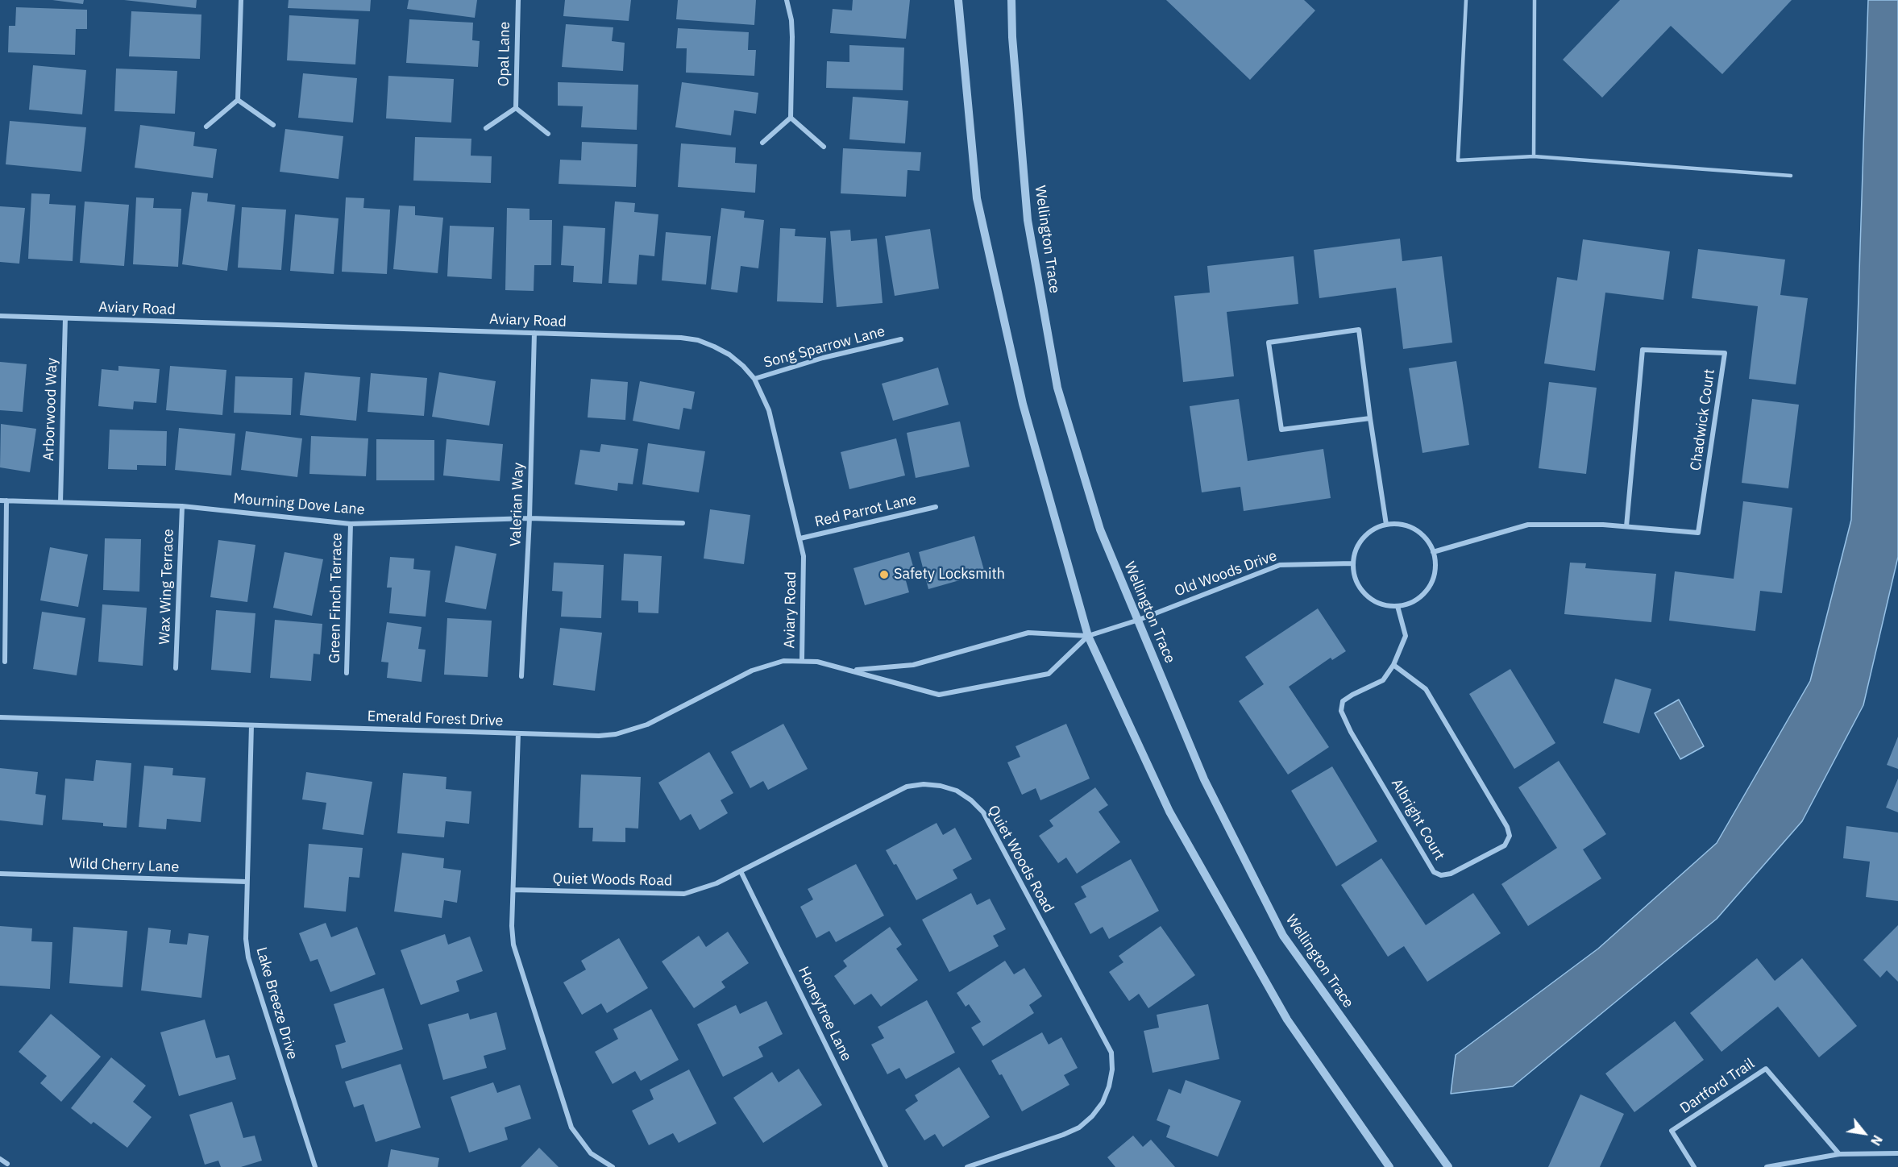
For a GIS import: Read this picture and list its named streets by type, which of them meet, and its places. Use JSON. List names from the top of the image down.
{
  "streets": {
    "street": [
      "Opal Lane",
      "Wellington Trace",
      "Aviary Road",
      "Song Sparrow Lane",
      "Arborwood Way",
      "Chadwick Court",
      "Mourning Dove Lane",
      "Valerian Way",
      "Red Parrot Lane",
      "Old Woods Drive",
      "Wax Wing Terrace",
      "Green Finch Terrace",
      "Emerald Forest Drive",
      "Albright Court",
      "Quiet Woods Road",
      "Wild Cherry Lane",
      "Lake Breeze Drive",
      "Honeytree Lane",
      "Dartford Trail"
    ]
  },
  "crossings": [
    ["Wellington Trace", "Old Woods Drive"],
    ["Wellington Trace", "Emerald Forest Drive"],
    ["Aviary Road", "Song Sparrow Lane"],
    ["Aviary Road", "Arborwood Way"],
    ["Aviary Road", "Valerian Way"],
    ["Aviary Road", "Red Parrot Lane"],
    ["Aviary Road", "Emerald Forest Drive"],
    ["Arborwood Way", "Mourning Dove Lane"],
    ["Chadwick Court", "Old Woods Drive"],
    ["Chadwick Court", "Albright Court"],
    ["Mourning Dove Lane", "Valerian Way"],
    ["Mourning Dove Lane", "Wax Wing Terrace"],
    ["Mourning Dove Lane", "Green Finch Terrace"],
    ["Old Woods Drive", "Emerald Forest Drive"],
    ["Old Woods Drive", "Albright Court"],
    ["Emerald Forest Drive", "Lake Breeze Drive"],
    ["Quiet Woods Road", "Honeytree Lane"],
    ["Wild Cherry Lane", "Lake Breeze Drive"]
  ],
  "places": ["Safety Locksmith"],
  "north": "bottom right"
}
